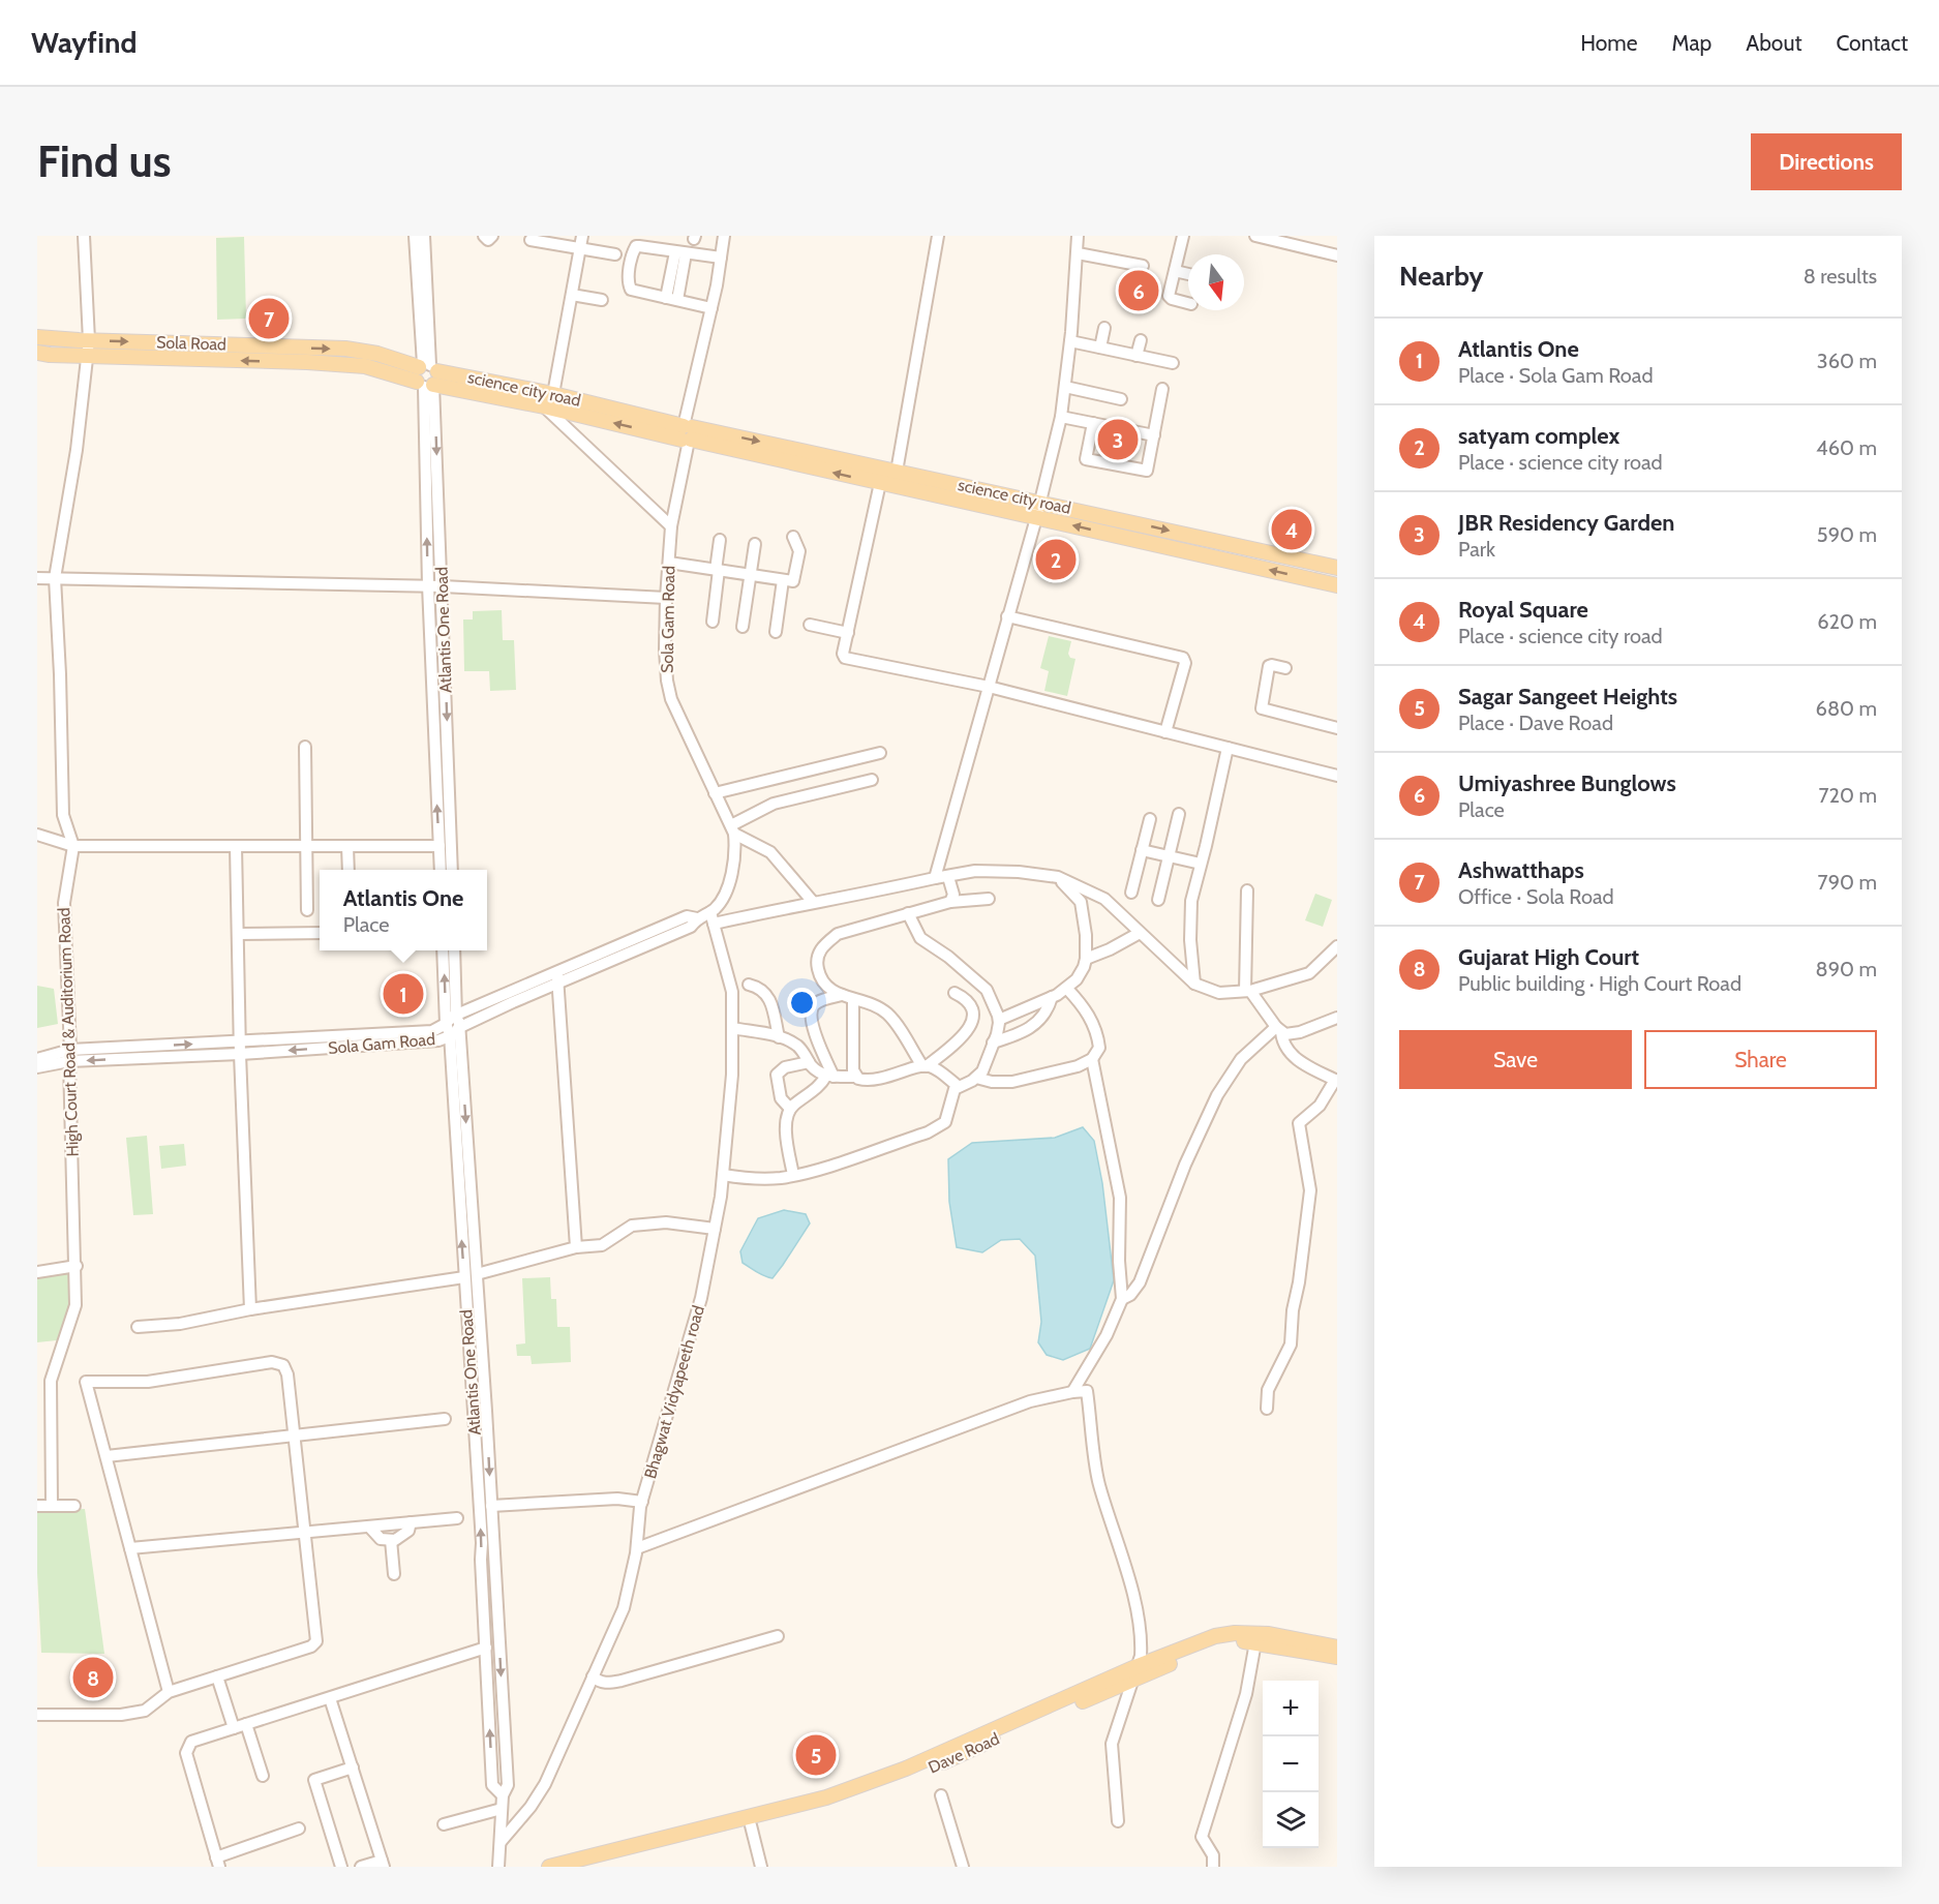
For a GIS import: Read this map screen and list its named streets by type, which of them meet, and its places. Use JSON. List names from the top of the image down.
{
  "streets": {
    "main road": ["Sola Road", "science city road", "Dave Road"],
    "street": [
      "Sola Gam Road",
      "Atlantis One Road",
      "High Court Road & Auditorium Road",
      "Bhagwat Vidyapeeth road"
    ]
  },
  "crossings": [
    ["Sola Road", "science city road"],
    ["Sola Road", "Atlantis One Road"],
    ["Sola Road", "High Court Road & Auditorium Road"],
    ["science city road", "Sola Gam Road"],
    ["science city road", "Atlantis One Road"],
    ["Sola Gam Road", "Atlantis One Road"],
    ["Sola Gam Road", "High Court Road & Auditorium Road"],
    ["Sola Gam Road", "Bhagwat Vidyapeeth road"],
    ["Atlantis One Road", "Bhagwat Vidyapeeth road"]
  ],
  "north": "bottom",
  "page": {
    "header": "Wayfind",
    "nav": [
      "Home",
      "Map",
      "About",
      "Contact"
    ],
    "buttons": [
      "Directions",
      ["Save", "Share"]
    ],
    "title": "Find us",
    "heading": ["Nearby", "8 results"],
    "pins": [
      "6",
      "7",
      "3",
      "4",
      "2",
      "1",
      "8",
      "5"
    ],
    "list": [
      {
        "mark": "1",
        "name": "Atlantis One",
        "note": "Place · Sola Gam Road",
        "value": "360 m"
      },
      {
        "mark": "2",
        "name": "satyam complex",
        "note": "Place · science city road",
        "value": "460 m"
      },
      {
        "mark": "3",
        "name": "JBR Residency Garden",
        "note": "Park",
        "value": "590 m"
      },
      {
        "mark": "4",
        "name": "Royal Square",
        "note": "Place · science city road",
        "value": "620 m"
      },
      {
        "mark": "5",
        "name": "Sagar Sangeet Heights",
        "note": "Place · Dave Road",
        "value": "680 m"
      },
      {
        "mark": "6",
        "name": "Umiyashree Bunglows",
        "note": "Place",
        "value": "720 m"
      },
      {
        "mark": "7",
        "name": "Ashwatthaps",
        "note": "Office · Sola Road",
        "value": "790 m"
      },
      {
        "mark": "8",
        "name": "Gujarat High Court",
        "note": "Public building · High Court Road",
        "value": "890 m"
      }
    ],
    "popup": ["Atlantis One", "Place"],
    "map_buttons": ["+", "−"]
  }
}
